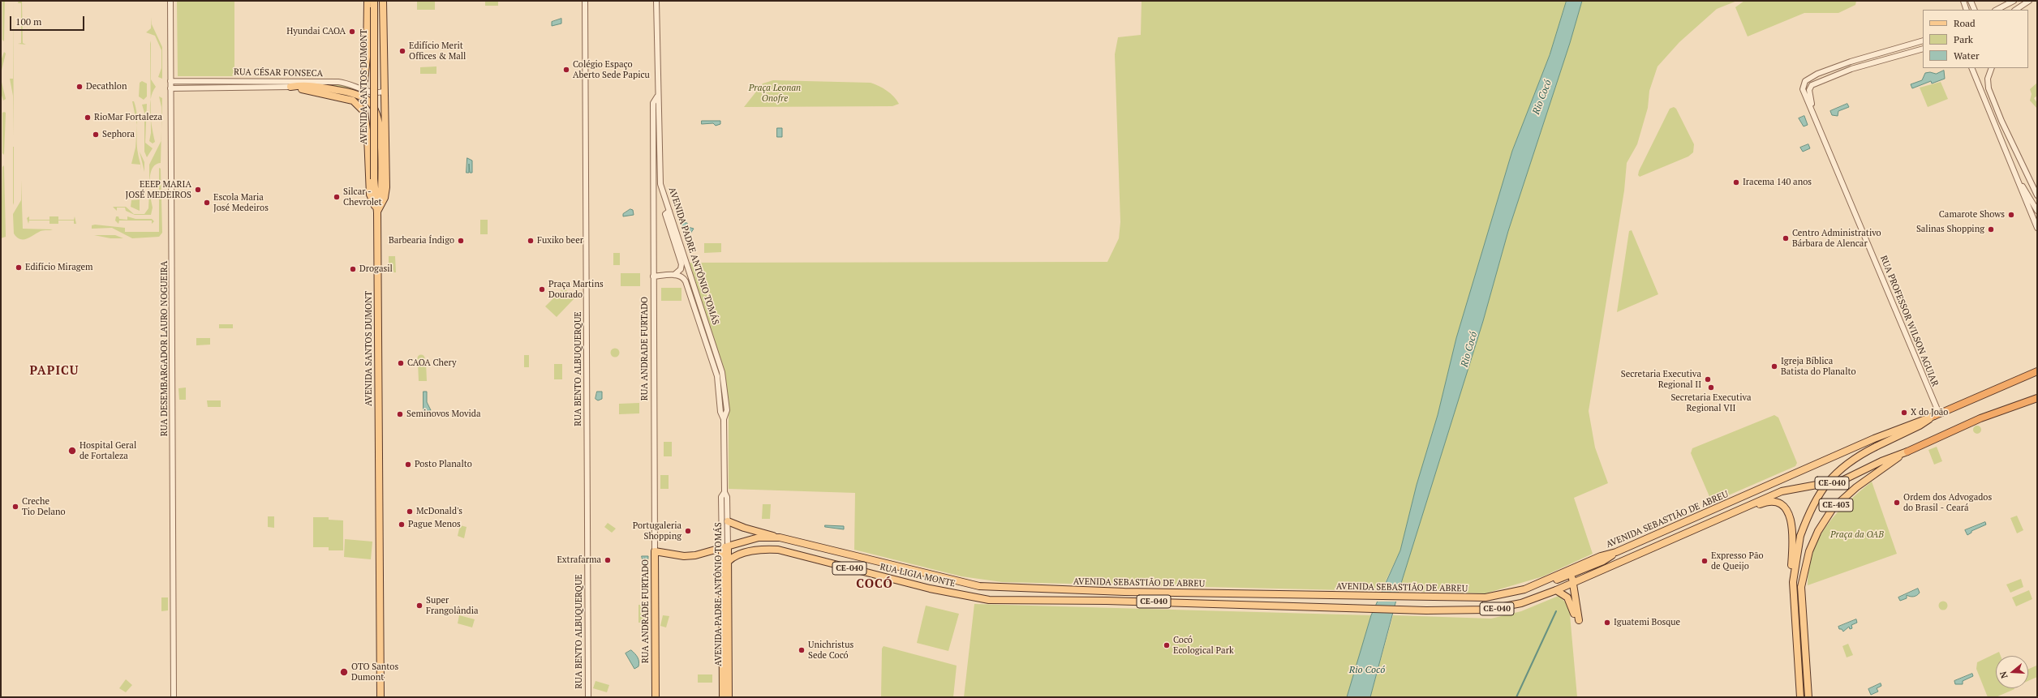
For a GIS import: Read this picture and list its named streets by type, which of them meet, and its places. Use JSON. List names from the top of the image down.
{
  "streets": {
    "highway": ["CE-040"],
    "main road": [
      "AVENIDA SANTOS DUMONT",
      "AVENIDA PADRE ANTÔNIO TOMÁS",
      "RUA ANDRADE FURTADO",
      "CE-403",
      "AVENIDA SEBASTIÃO DE ABREU",
      "RUA LIGIA MONTE"
    ],
    "street": [
      "RUA CÉSAR FONSECA",
      "RUA PROFESSOR WILSON AGUIAR",
      "RUA DESEMBARGADOR LAURO NOGUEIRA",
      "RUA BENTO ALBUQUERQUE"
    ]
  },
  "crossings": [
    ["RUA CÉSAR FONSECA", "AVENIDA SANTOS DUMONT"],
    ["RUA CÉSAR FONSECA", "RUA DESEMBARGADOR LAURO NOGUEIRA"],
    ["AVENIDA PADRE ANTÔNIO TOMÁS", "RUA ANDRADE FURTADO"],
    ["AVENIDA PADRE ANTÔNIO TOMÁS", "RUA LIGIA MONTE"],
    ["RUA PROFESSOR WILSON AGUIAR", "CE-040"],
    ["RUA PROFESSOR WILSON AGUIAR", "CE-403"],
    ["RUA PROFESSOR WILSON AGUIAR", "AVENIDA SEBASTIÃO DE ABREU"],
    ["RUA ANDRADE FURTADO", "RUA LIGIA MONTE"],
    ["CE-040", "CE-403"],
    ["CE-040", "AVENIDA SEBASTIÃO DE ABREU"],
    ["CE-403", "AVENIDA SEBASTIÃO DE ABREU"],
    ["AVENIDA SEBASTIÃO DE ABREU", "RUA LIGIA MONTE"]
  ],
  "districts": ["PAPICU", "COCÓ"],
  "water": ["Rio Cocó"],
  "parks": ["Praça Leonan Onofre", "Praça da OAB"],
  "places": [
    "Hyundai CAOA",
    "Edifício Merit Offices & Mall",
    "Colégio Espaço Aberto Sede Papicu",
    "Decathlon",
    "RioMar Fortaleza",
    "Sephora",
    "Iracema 140 anos",
    "EEEP MARIA JOSÉ MEDEIROS",
    "Silcar - Chevrolet",
    "Escola Maria José Medeiros",
    "Camarote Shows",
    "Salinas Shopping",
    "Centro Administrativo Bárbara de Alencar",
    "Barbearia Índigo",
    "Fuxiko beer",
    "Edifício Miragem",
    "Drogasil",
    "Praça Martins Dourado",
    "CAOA Chery",
    "Igreja Bíblica Batista do Planalto",
    "Secretaria Executiva Regional II",
    "Secretaria Executiva Regional VII",
    "X do João",
    "Seminovos Movida",
    "Hospital Geral de Fortaleza",
    "Posto Planalto",
    "Ordem dos Advogados do Brasil - Ceará",
    "Creche Tio Delano",
    "McDonald's",
    "Pague Menos",
    "Portugaleria Shopping",
    "Extrafarma",
    "Expresso Pão de Queijo",
    "Super Frangolândia",
    "Iguatemi Bosque",
    "Cocó Ecological Park",
    "Unichristus Sede Cocó",
    "OTO Santos Dumont"
  ],
  "legend": ["Road", "Park", "Water"],
  "scale_bar": "100 m",
  "north": "left"
}
